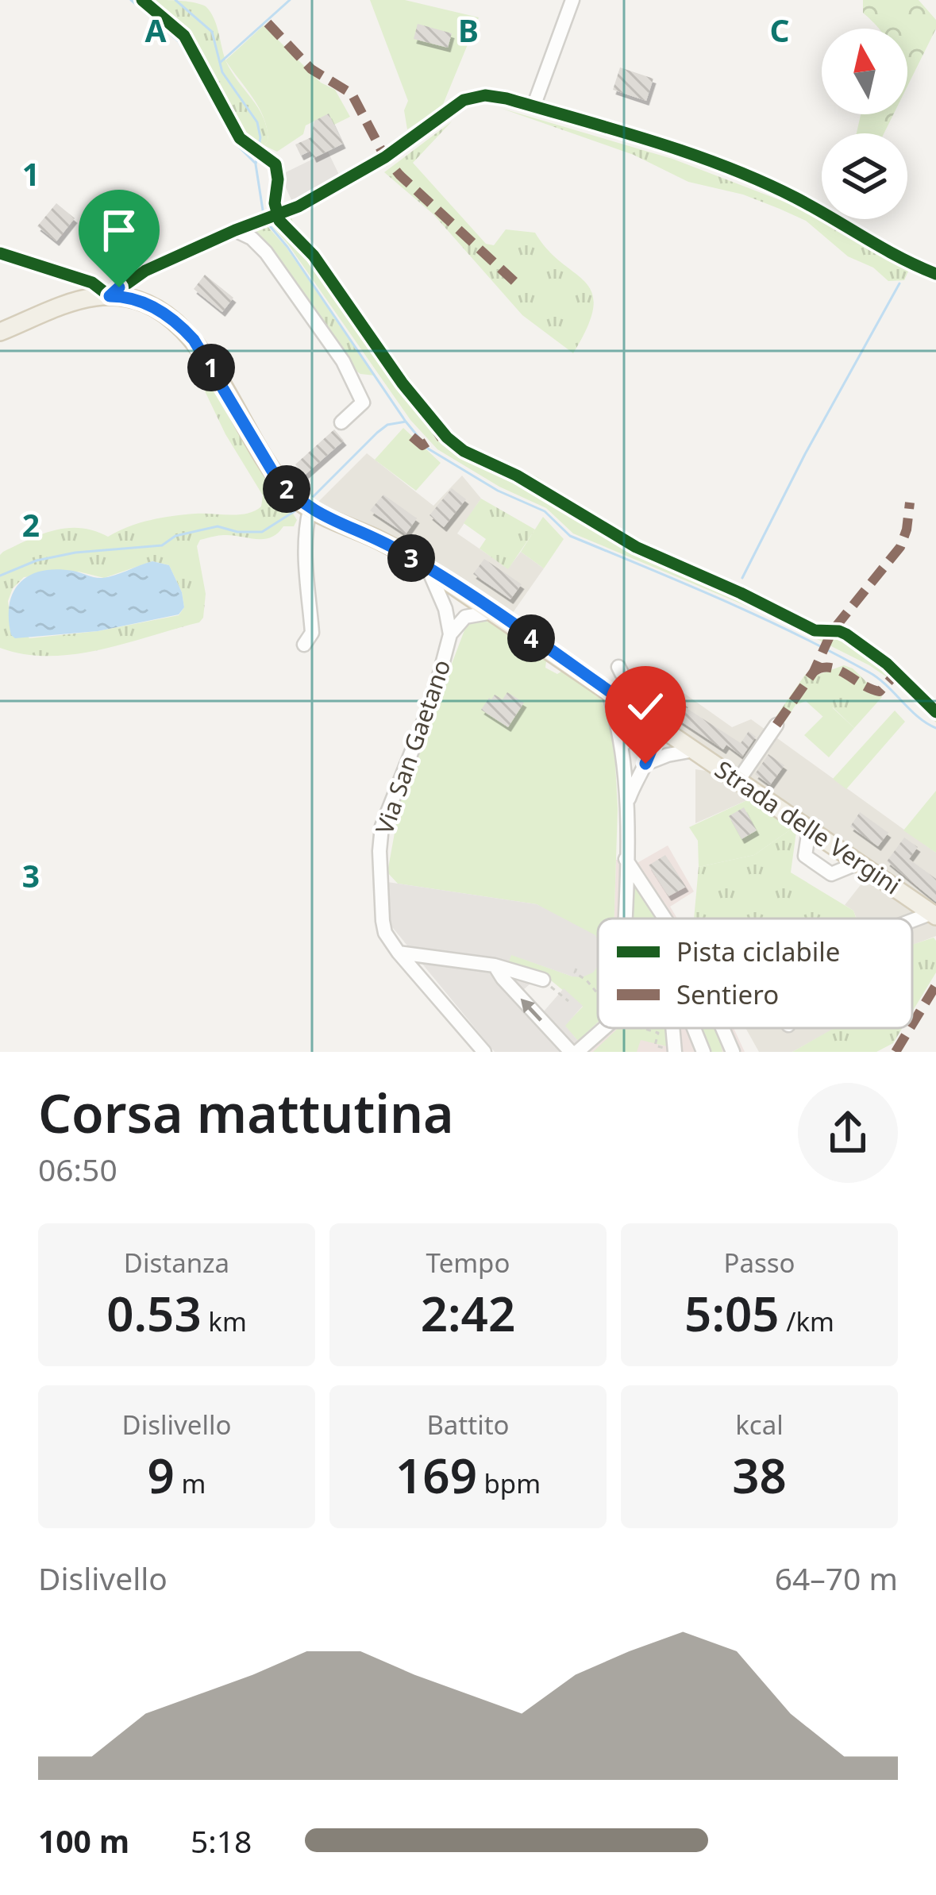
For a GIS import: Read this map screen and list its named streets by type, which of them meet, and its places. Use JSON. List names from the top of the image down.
{
  "streets": {
    "main road": ["Strada delle Vergini"],
    "street": ["Via San Gaetano"]
  },
  "crossings": [
    ["Via San Gaetano", "Strada delle Vergini"]
  ],
  "legend": ["Pista ciclabile", "Sentiero"],
  "north": "top",
  "page": {
    "pins": [
      "1",
      "2",
      "3",
      "4"
    ],
    "heading": ["Corsa mattutina", "06:50"],
    "stats": [
      ["Distanza", "0.53 km"],
      ["Tempo", "2:42"],
      ["Passo", "5:05 /km"],
      ["Dislivello", "9 m"],
      ["Battito", "169 bpm"],
      ["kcal", "38"]
    ],
    "chart": ["Dislivello", "64–70 m"],
    "list": [
      {
        "name": "100 m",
        "note": "5:18"
      }
    ]
  },
  "grid": {
    "columns": ["A", "B", "C"],
    "rows": ["1", "2", "3"]
  }
}
